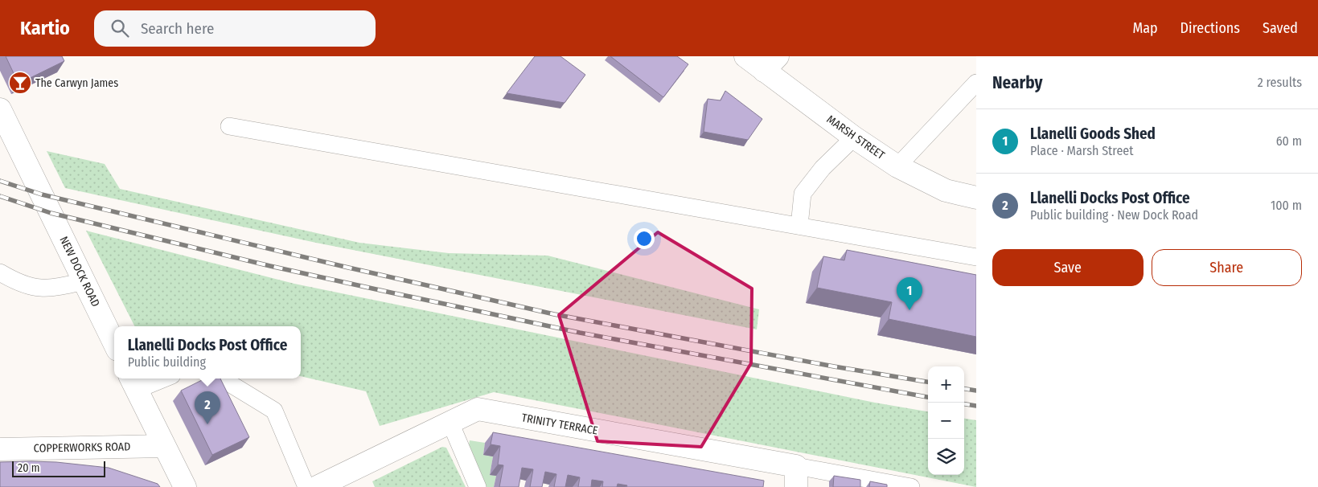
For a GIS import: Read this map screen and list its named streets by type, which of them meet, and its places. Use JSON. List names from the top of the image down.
{
  "streets": {
    "street": [
      "MARSH STREET",
      "NEW DOCK ROAD",
      "TRINITY TERRACE",
      "COPPERWORKS ROAD"
    ]
  },
  "places": {
    "bar": ["The Carwyn James"]
  },
  "scale_bar": "20 m",
  "page": {
    "header": "Kartio",
    "search": "Search here",
    "nav": ["Map", "Directions", "Saved"],
    "heading": ["Nearby", "2 results"],
    "list": [
      {
        "mark": "1",
        "name": "Llanelli Goods Shed",
        "note": "Place · Marsh Street",
        "value": "60 m"
      },
      {
        "mark": "2",
        "name": "Llanelli Docks Post Office",
        "note": "Public building · New Dock Road",
        "value": "100 m"
      }
    ],
    "buttons": ["Save", "Share"],
    "pins": ["1", "2"],
    "popup": ["Llanelli Docks Post Office", "Public building"],
    "map_buttons": ["+", "−"],
    "scale": "20 m"
  }
}
